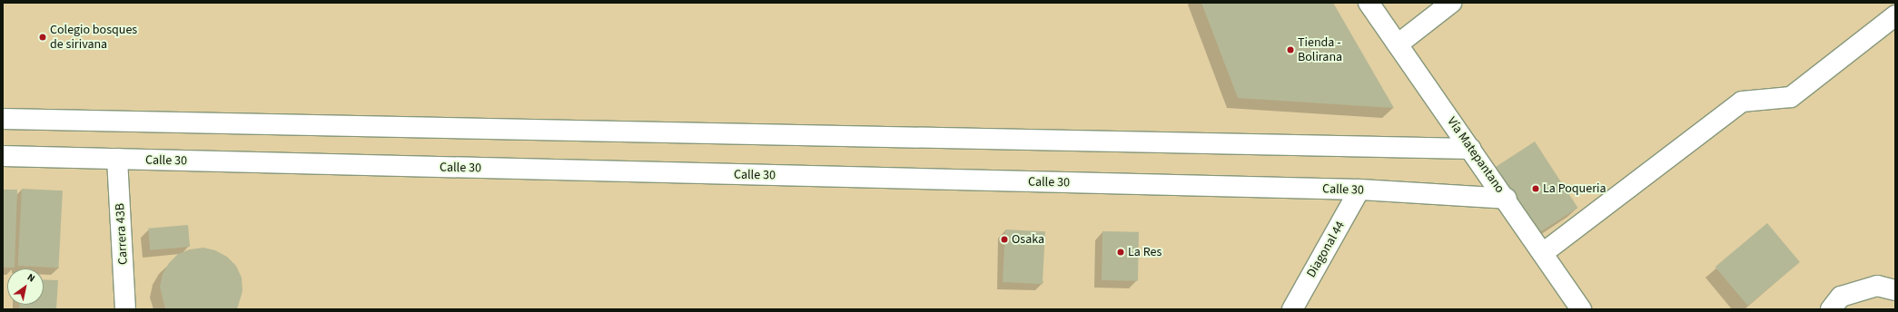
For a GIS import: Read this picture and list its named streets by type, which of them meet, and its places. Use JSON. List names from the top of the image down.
{
  "streets": {
    "main road": [
      "Vía Matepantano",
      "Calle 30",
      "Carrera 43B",
      "Diagonal 44"
    ]
  },
  "crossings": [
    ["Vía Matepantano", "Calle 30"],
    ["Calle 30", "Carrera 43B"],
    ["Calle 30", "Diagonal 44"]
  ],
  "places": [
    "Colegio bosques de sirivana",
    "Tienda - Bolirana",
    "La Poqueria",
    "Osaka",
    "La Res"
  ],
  "north": "top right"
}
